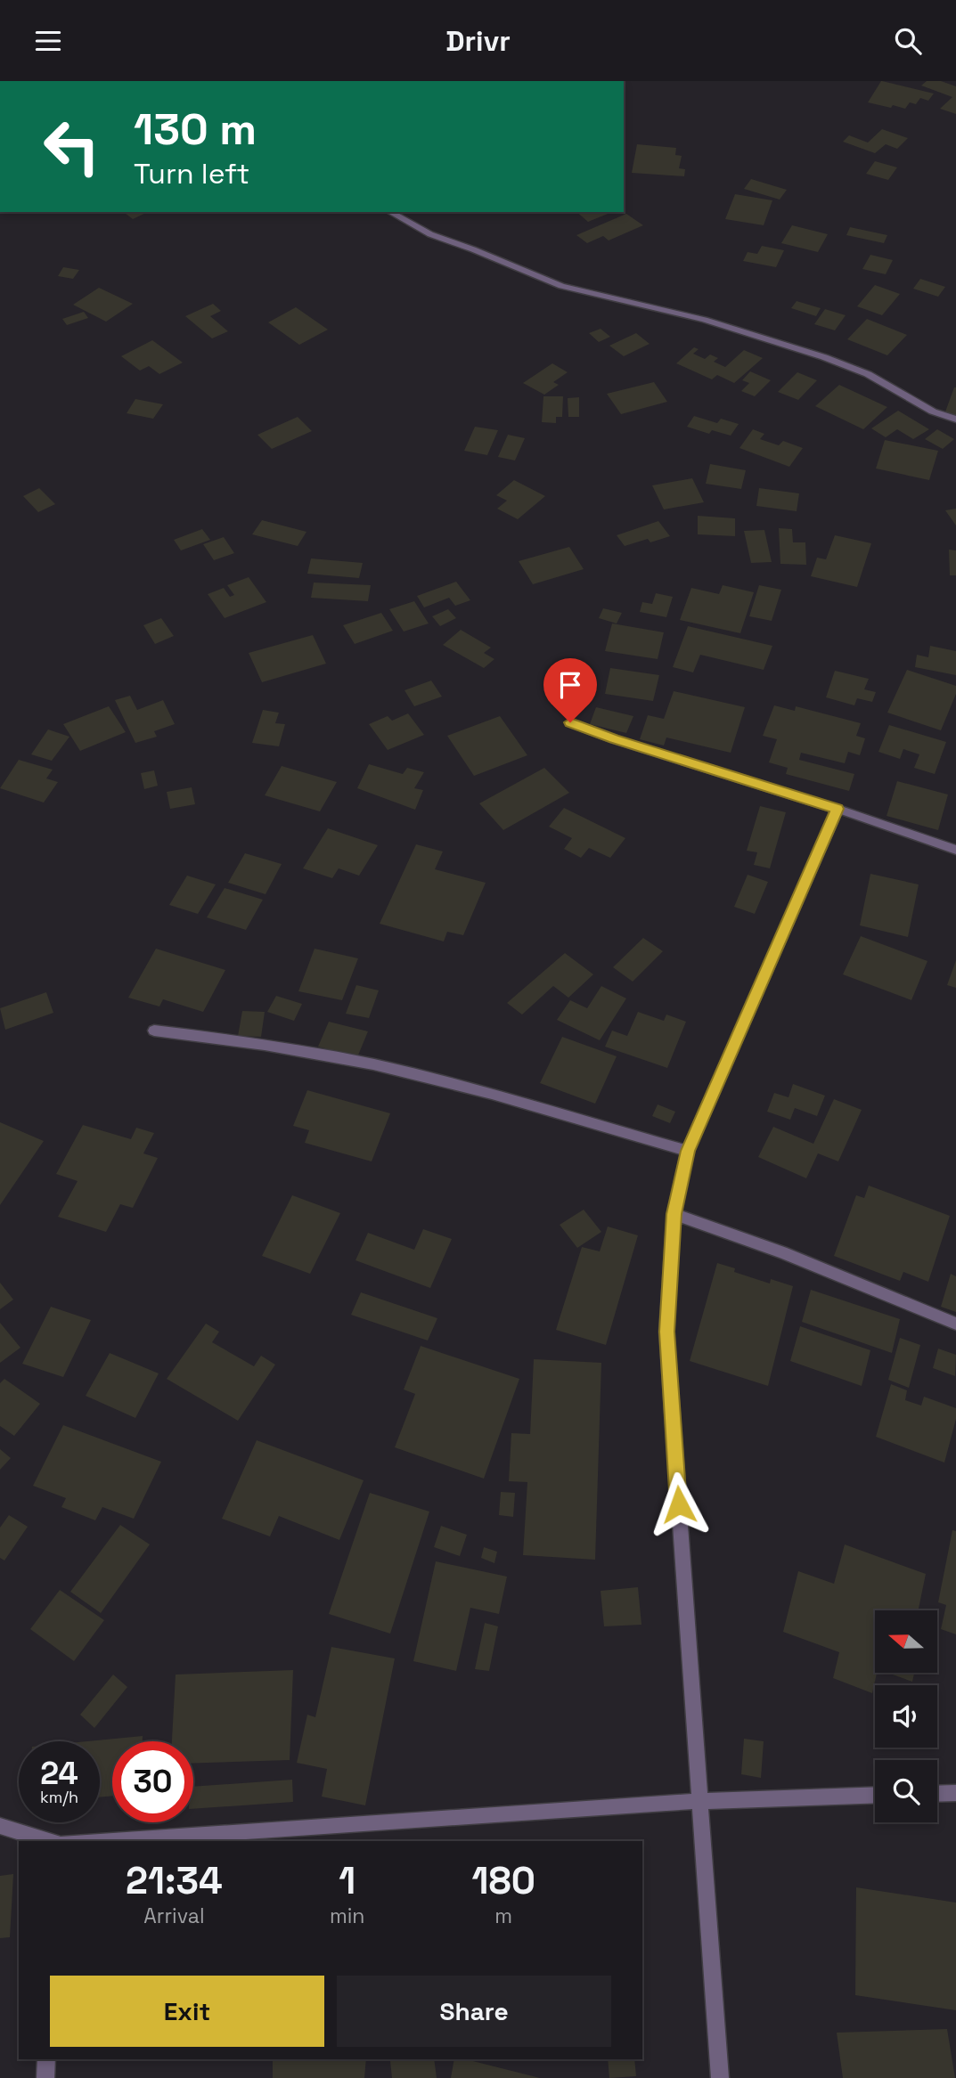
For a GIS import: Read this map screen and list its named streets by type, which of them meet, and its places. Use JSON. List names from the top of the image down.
{
  "north": "left",
  "page": {
    "header": "Drivr",
    "turn": ["130 m", "Turn left"],
    "speed": "24 km/h",
    "limit": "30",
    "eta": [
      "21:34",
      "Arrival",
      "1",
      "min",
      "180",
      "m"
    ],
    "buttons": ["Exit", "Share"]
  }
}
